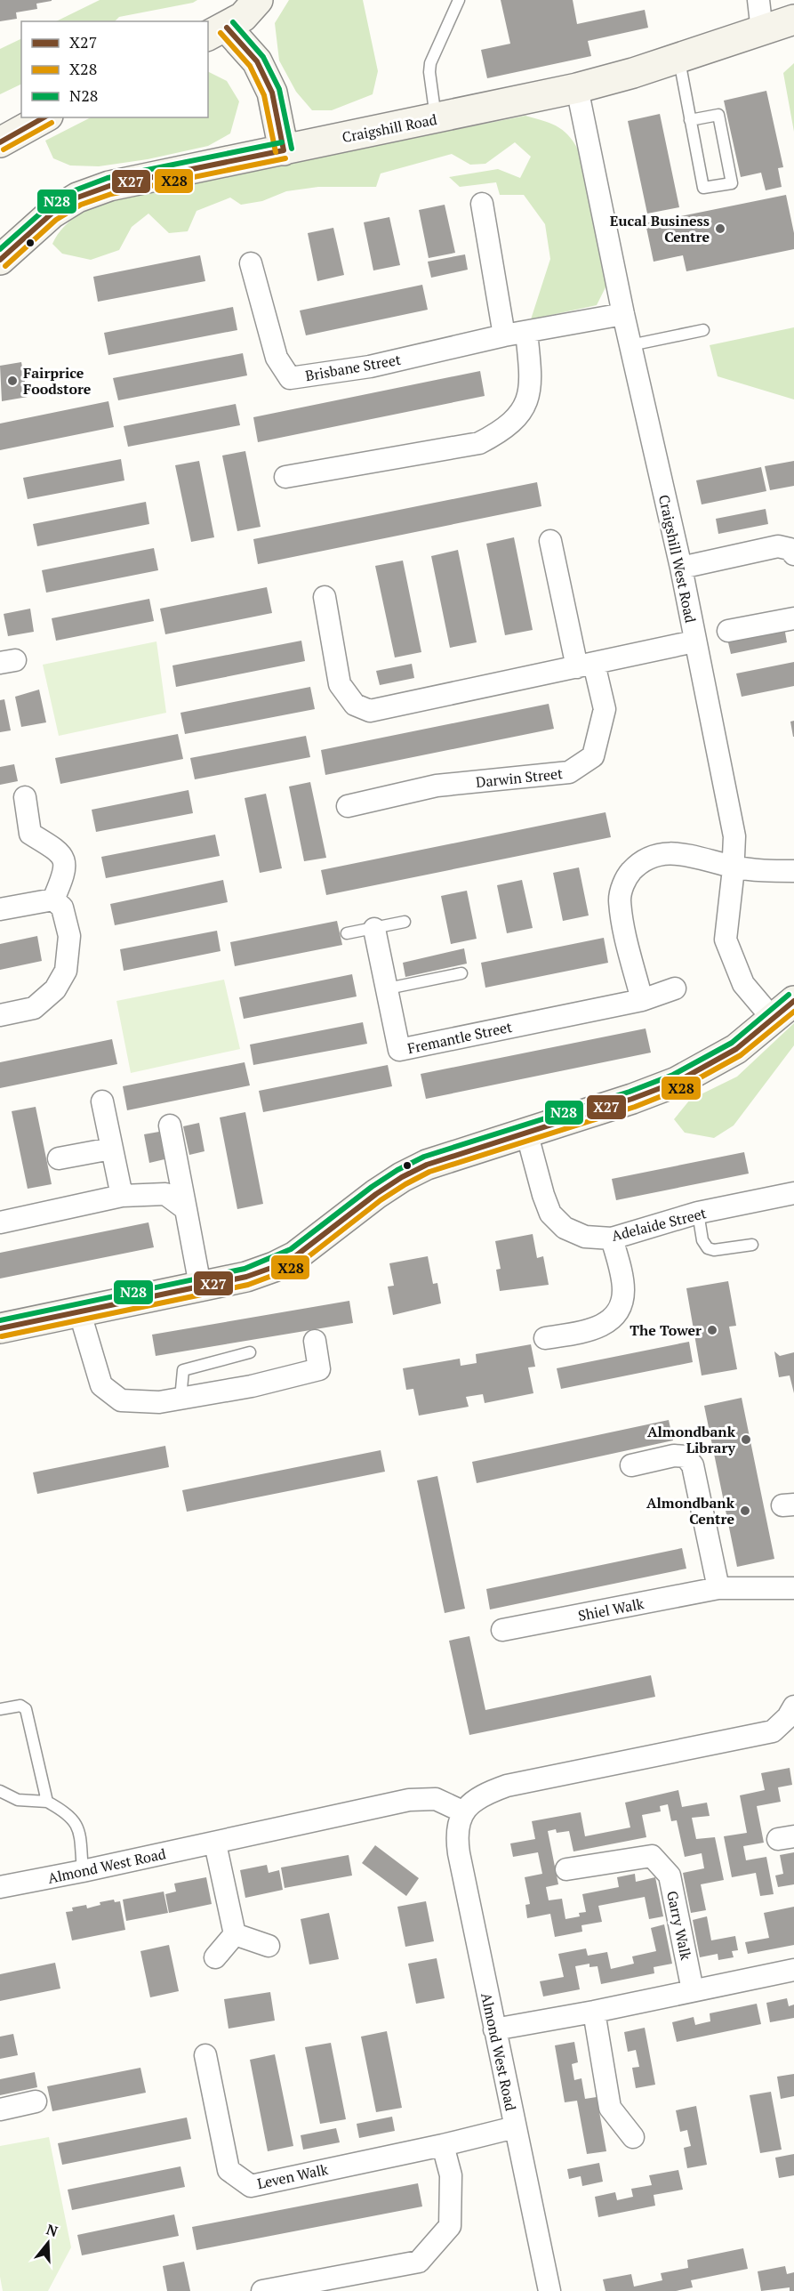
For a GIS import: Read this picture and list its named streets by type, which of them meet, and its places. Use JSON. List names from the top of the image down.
{
  "streets": {
    "street": [
      "Craigshill Road",
      "Brisbane Street",
      "Craigshill West Road",
      "Darwin Street",
      "Fremantle Street",
      "Adelaide Street",
      "Shiel Walk",
      "Almond West Road",
      "Garry Walk",
      "Leven Walk"
    ]
  },
  "crossings": [
    ["Craigshill Road", "Craigshill West Road"],
    ["Brisbane Street", "Craigshill West Road"],
    ["Almond West Road", "Leven Walk"]
  ],
  "places": [
    "Eucal Business Centre",
    "Fairprice Foodstore",
    "The Tower",
    "Almondbank Library",
    "Almondbank Centre"
  ],
  "lines": ["transit line N28", "transit line X27", "transit line X28"],
  "legend": ["X27", "X28", "N28"],
  "north": "top"
}
